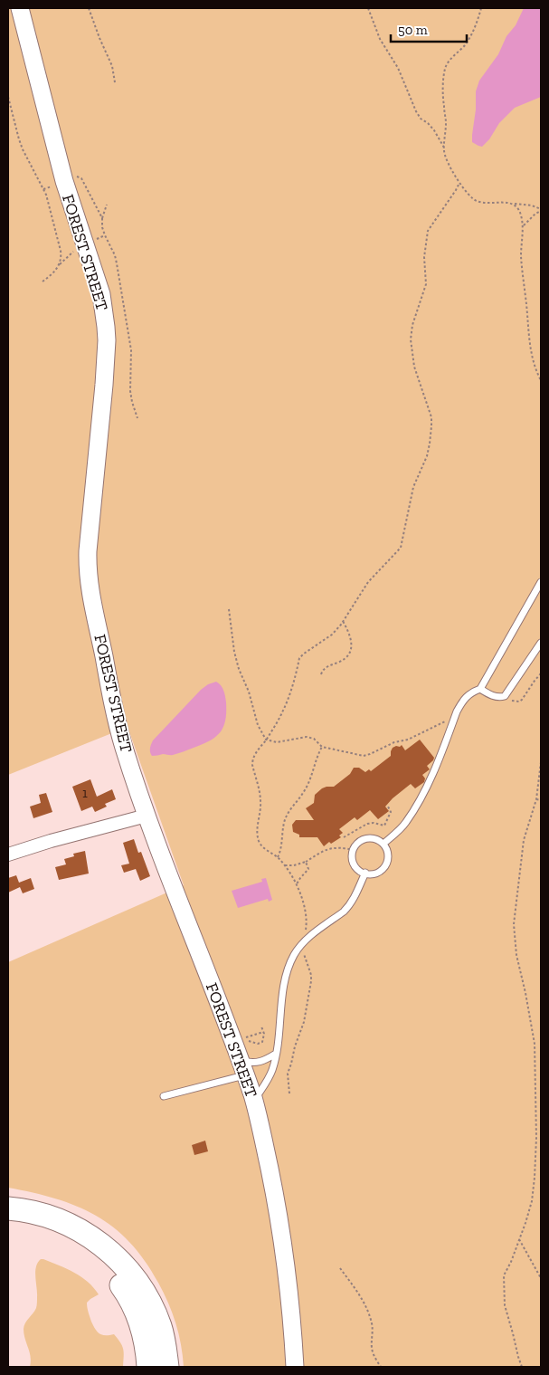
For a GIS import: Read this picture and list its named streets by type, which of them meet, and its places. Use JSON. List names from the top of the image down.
{
  "streets": {
    "street": ["FOREST STREET"]
  },
  "house_numbers": ["1"],
  "scale_bar": "50 m"
}
